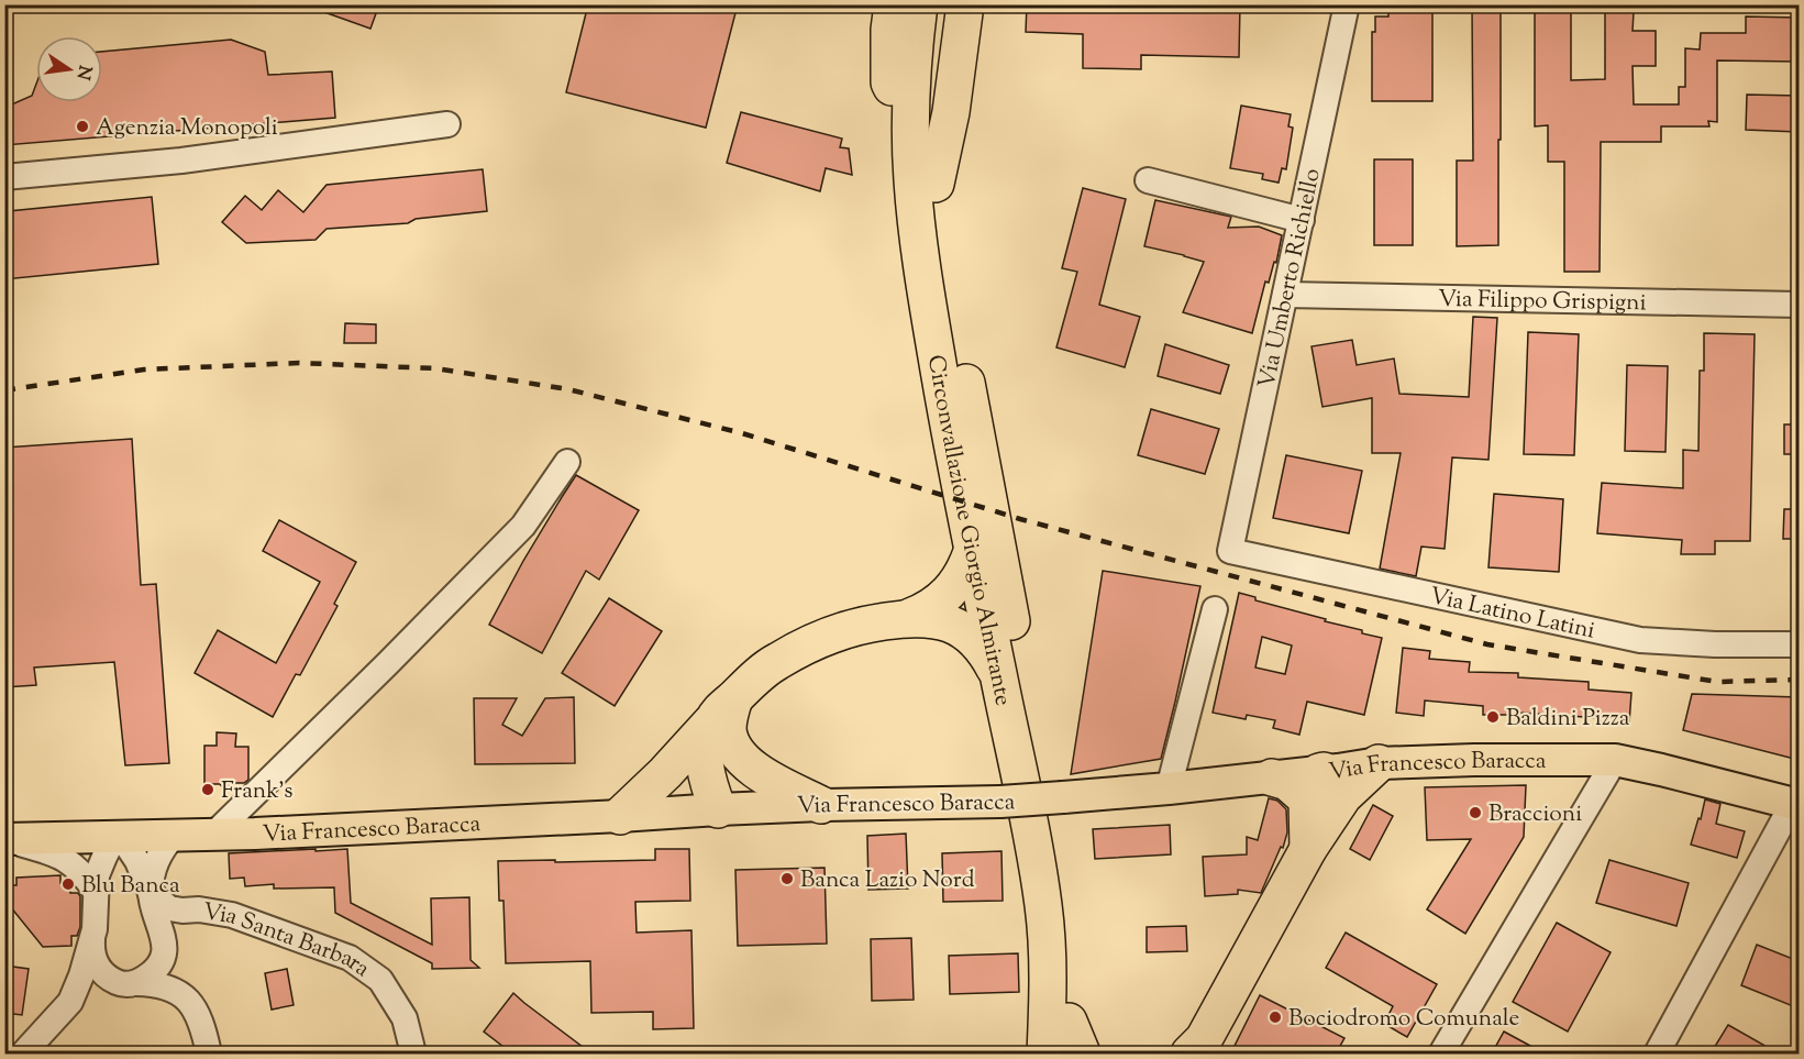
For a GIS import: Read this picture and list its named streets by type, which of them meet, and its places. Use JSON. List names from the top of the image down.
{
  "streets": {
    "highway": ["Circonvallazione Giorgio Almirante"],
    "main road": ["Via Francesco Baracca"],
    "street": [
      "Via Umberto Richiello",
      "Via Filippo Grispigni",
      "Via Latino Latini",
      "Via Santa Barbara"
    ]
  },
  "crossings": [
    ["Via Umberto Richiello", "Via Filippo Grispigni"],
    ["Via Umberto Richiello", "Via Latino Latini"]
  ],
  "places": [
    "Agenzia Monopoli",
    "Baldini Pizza",
    "Frank's",
    "Braccioni",
    "Banca Lazio Nord",
    "Blu Banca",
    "Bociodromo Comunale"
  ],
  "north": "right"
}
